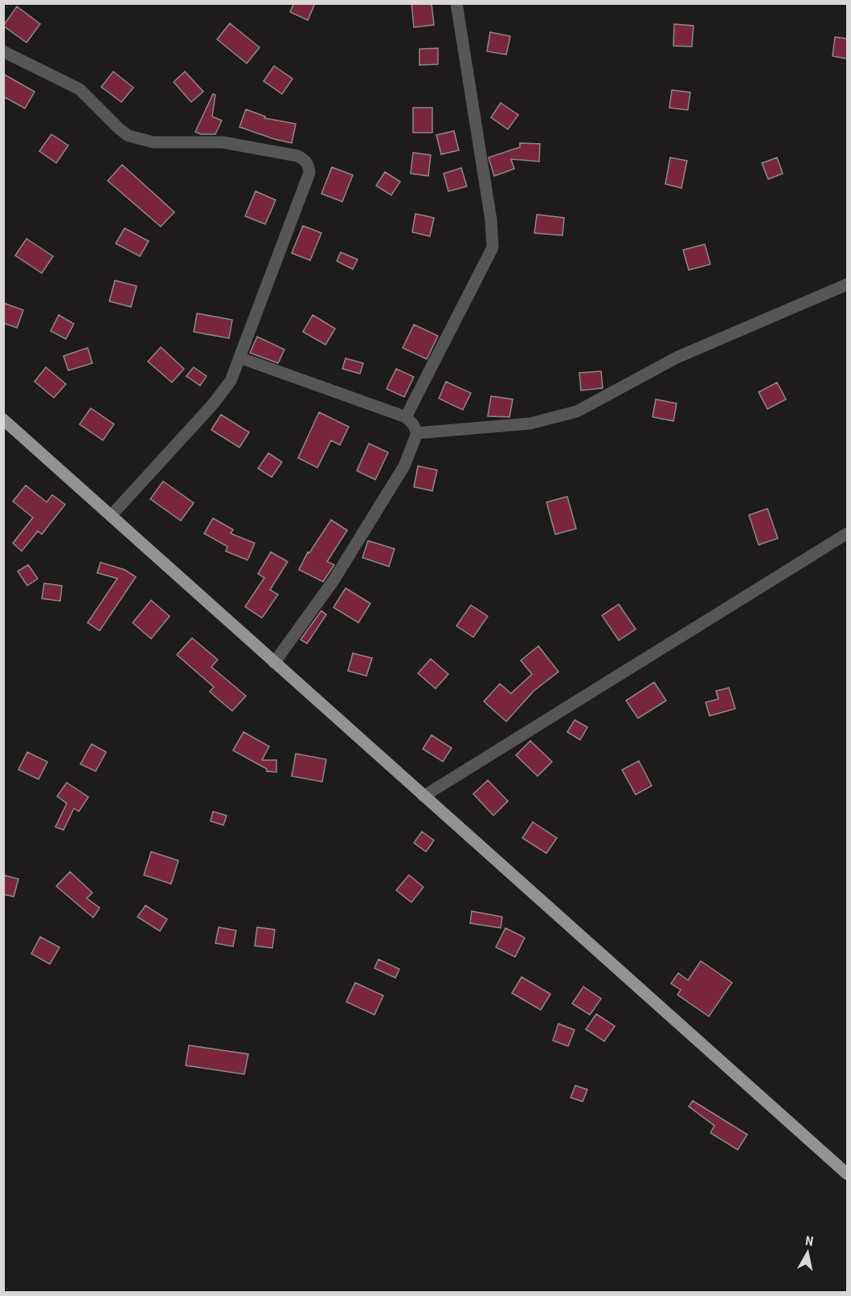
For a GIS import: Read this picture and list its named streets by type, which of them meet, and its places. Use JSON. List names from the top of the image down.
{
  "north": "top"
}
